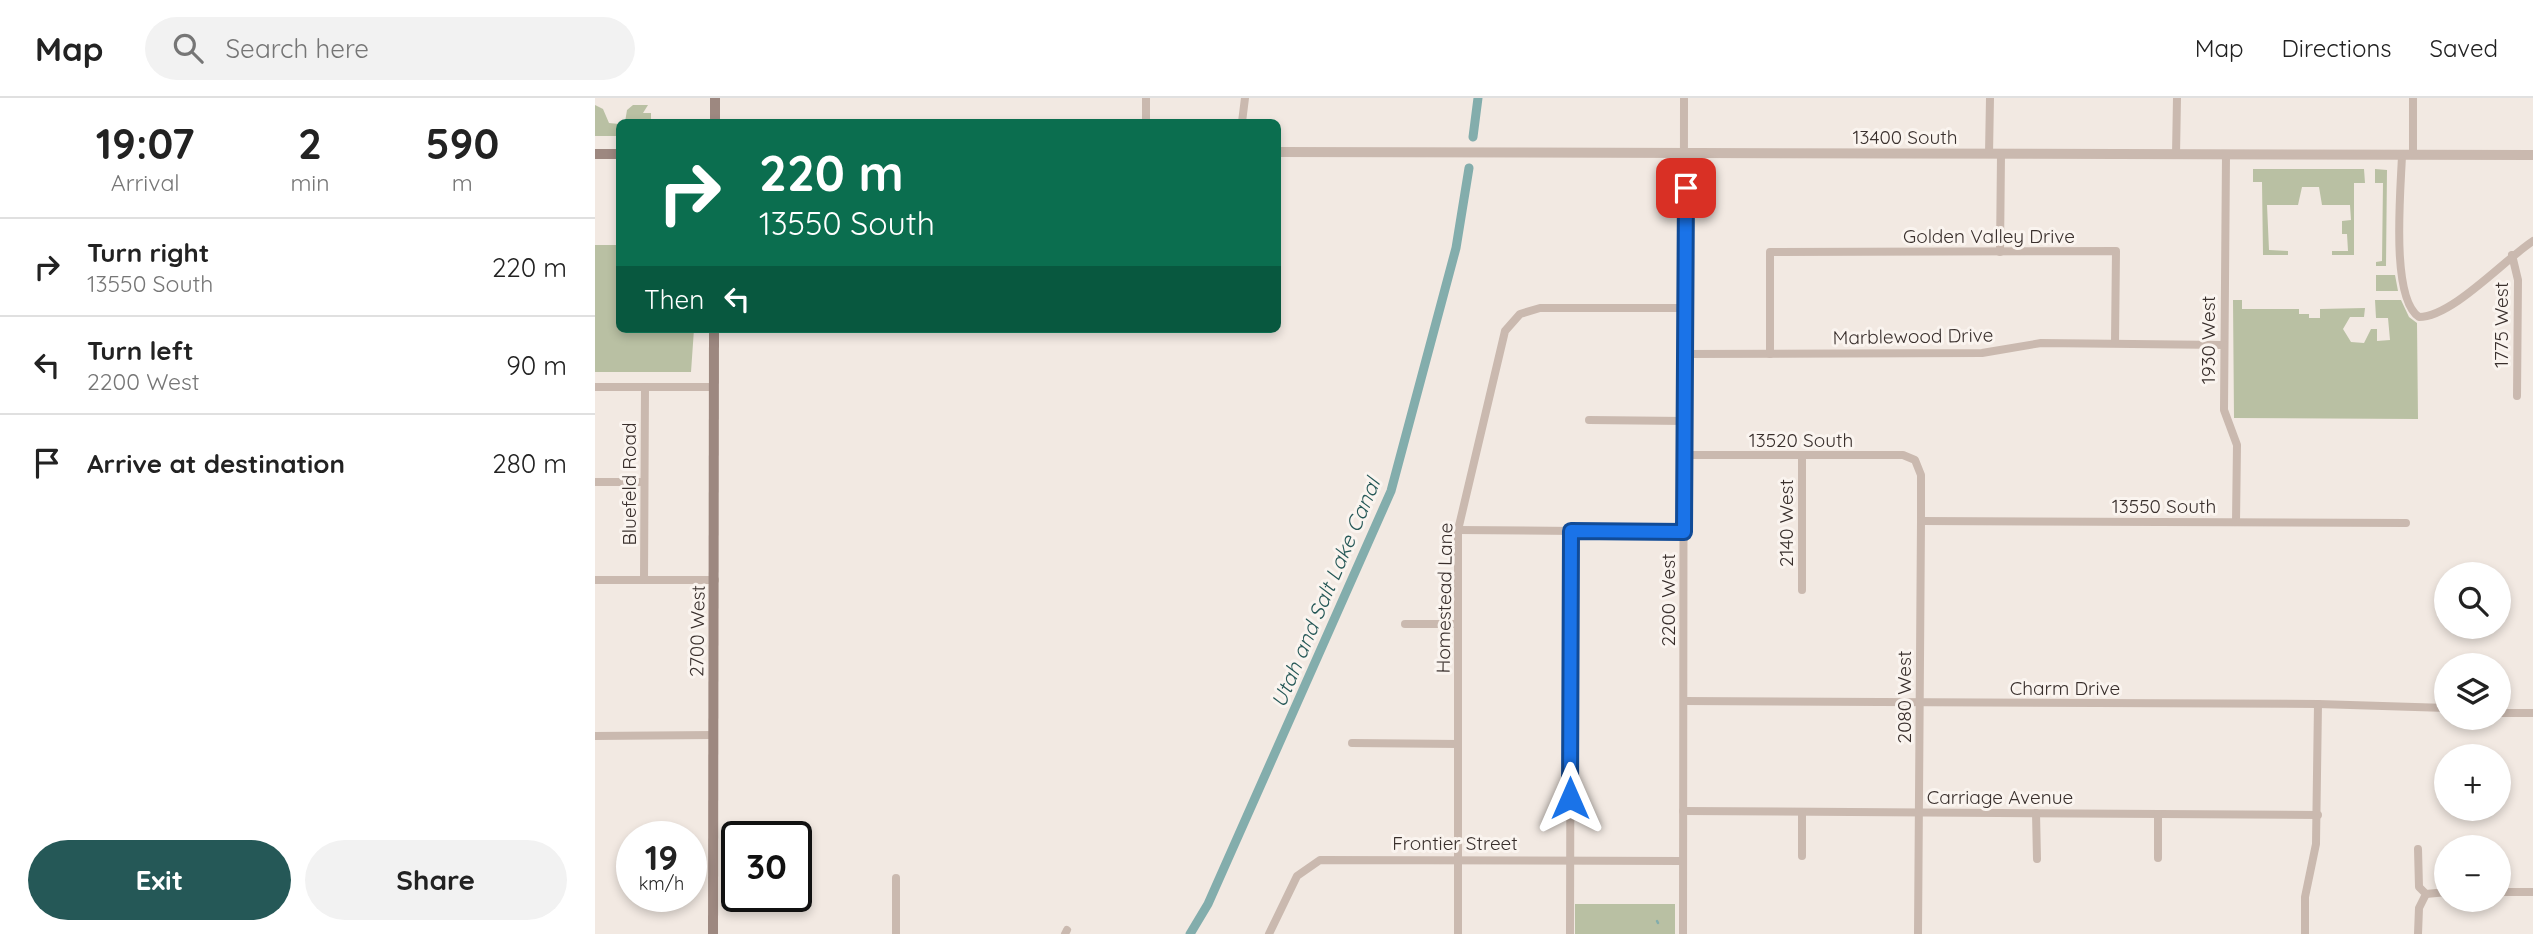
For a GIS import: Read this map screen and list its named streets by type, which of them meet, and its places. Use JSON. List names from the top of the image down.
{
  "streets": {
    "main road": ["2700 West"],
    "street": [
      "13400 South",
      "Golden Valley Drive",
      "1775 West",
      "Marblewood Drive",
      "1930 West",
      "13520 South",
      "Bluefeld Road",
      "13550 South",
      "2140 West",
      "Homestead Lane",
      "2200 West",
      "Charm Drive",
      "2080 West",
      "Carriage Avenue",
      "Frontier Street"
    ]
  },
  "crossings": [
    ["13400 South", "1930 West"],
    ["13400 South", "2200 West"],
    ["Golden Valley Drive", "Marblewood Drive"],
    ["Marblewood Drive", "1930 West"],
    ["Marblewood Drive", "2200 West"],
    ["1930 West", "13550 South"],
    ["13520 South", "2140 West"],
    ["13520 South", "2200 West"],
    ["13520 South", "2080 West"],
    ["13550 South", "2080 West"],
    ["Homestead Lane", "2200 West"],
    ["Homestead Lane", "Frontier Street"],
    ["2200 West", "Charm Drive"],
    ["2200 West", "Carriage Avenue"],
    ["2200 West", "Frontier Street"],
    ["Charm Drive", "2080 West"],
    ["2080 West", "Carriage Avenue"]
  ],
  "water": ["Utah and Salt Lake Canal"],
  "page": {
    "header": "Map",
    "search": "Search here",
    "nav": ["Map", "Directions", "Saved"],
    "eta": [
      "19:07",
      "Arrival",
      "2",
      "min",
      "590",
      "m"
    ],
    "turn": ["220 m", "13550 South"],
    "list": [
      {
        "name": "Turn right",
        "note": "13550 South",
        "value": "220 m"
      },
      {
        "name": "Turn left",
        "note": "2200 West",
        "value": "90 m"
      },
      {
        "name": "Arrive at destination",
        "value": "280 m"
      }
    ],
    "then": "Then",
    "map_buttons": ["+", "−"],
    "speed": "19 km/h",
    "limit": "30",
    "buttons": ["Exit", "Share"]
  }
}
